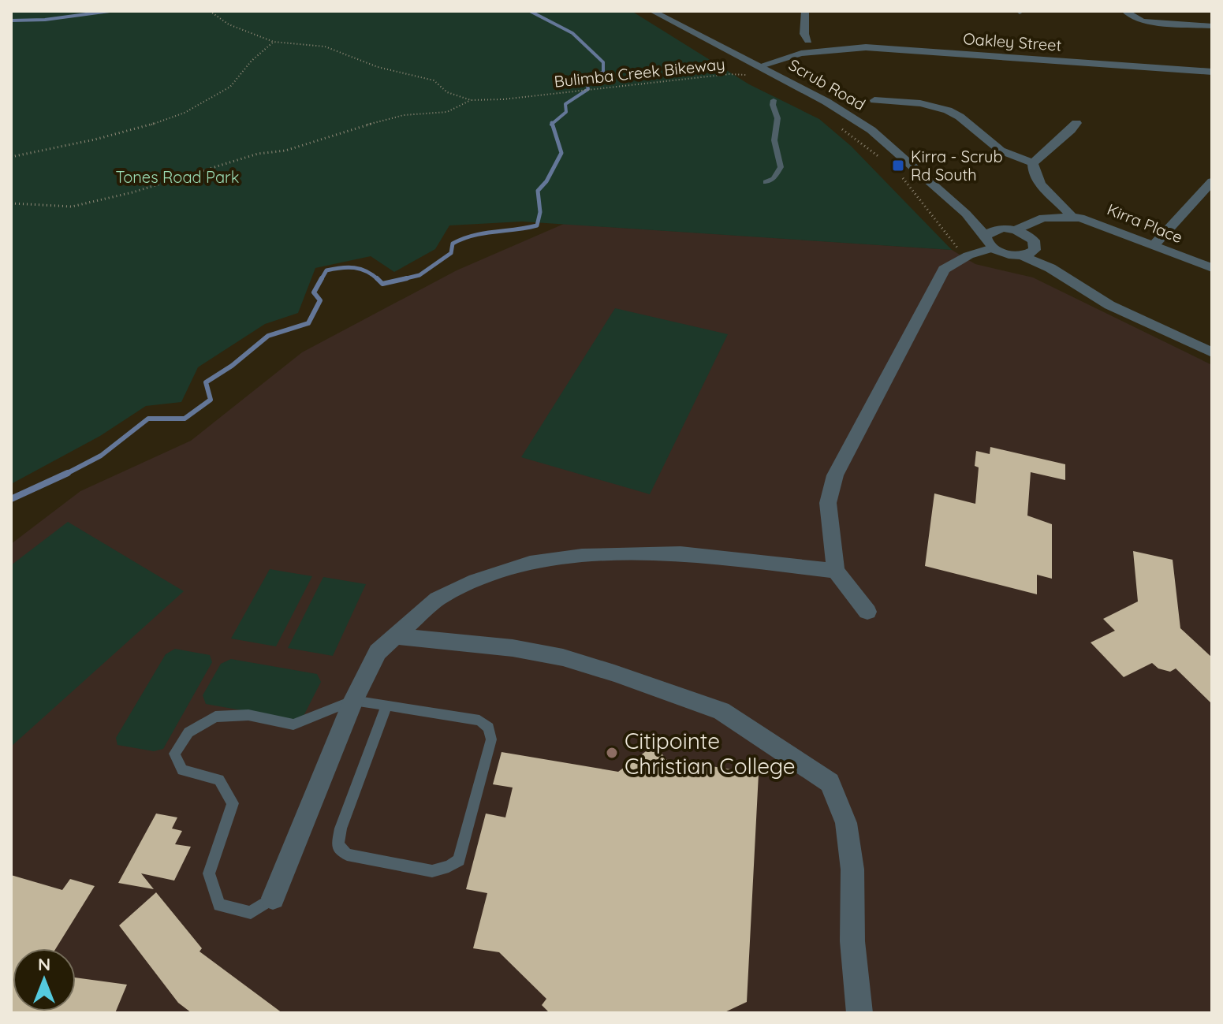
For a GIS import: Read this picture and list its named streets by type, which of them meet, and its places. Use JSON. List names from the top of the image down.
{
  "streets": {
    "street": ["Oakley Street", "Scrub Road", "Kirra Place"],
    "path": ["Bulimba Creek Bikeway"]
  },
  "crossings": [
    ["Oakley Street", "Scrub Road"]
  ],
  "parks": ["Tones Road Park"],
  "places": {
    "transit": ["Kirra - Scrub Rd South"],
    "other": ["Citipointe Christian College"]
  },
  "north": "top"
}
